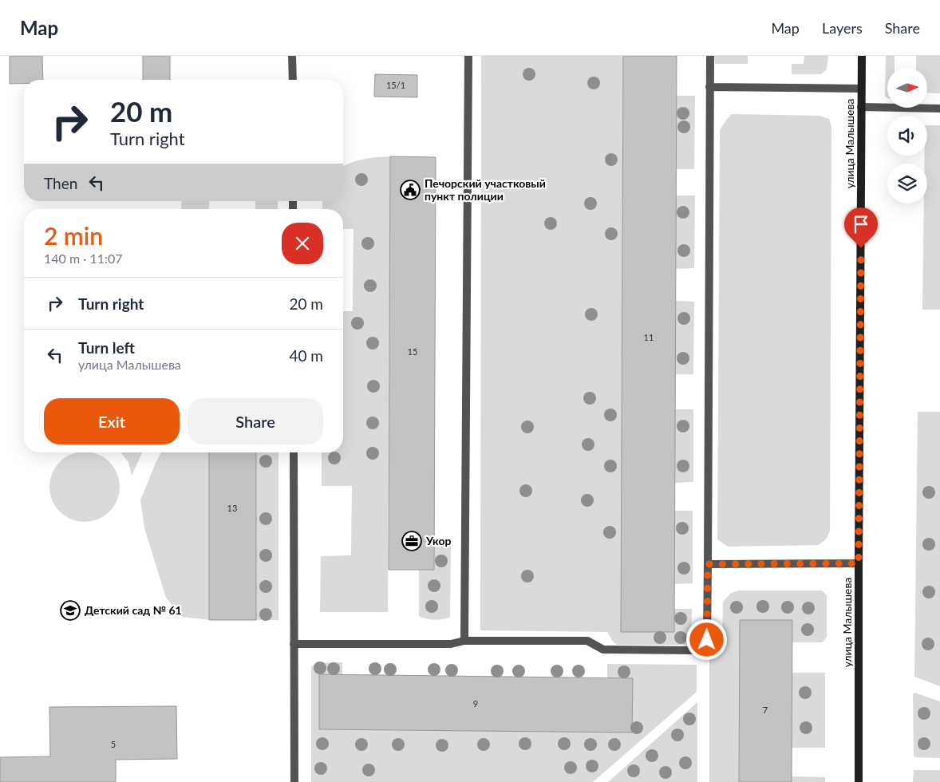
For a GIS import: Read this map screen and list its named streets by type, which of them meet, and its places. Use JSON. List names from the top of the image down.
{
  "streets": {
    "street": ["улица Малышева"]
  },
  "places": {
    "public building": ["Печорский участковый пункт полиции"],
    "office": ["Укор"],
    "school or university": ["Детский сад № 61"]
  },
  "house_numbers": [
    "15/1",
    "11",
    "15",
    "13",
    "9",
    "7",
    "5"
  ],
  "north": "right",
  "page": {
    "header": "Map",
    "nav": ["Map", "Layers", "Share"],
    "turn": ["20 m", "Turn right"],
    "then": "Then",
    "heading": ["2 min", "140 m · 11:07"],
    "list": [
      {
        "name": "Turn right",
        "value": "20 m"
      },
      {
        "name": "Turn left",
        "note": "улица Малышева",
        "value": "40 m"
      }
    ],
    "buttons": ["Exit", "Share"]
  }
}
